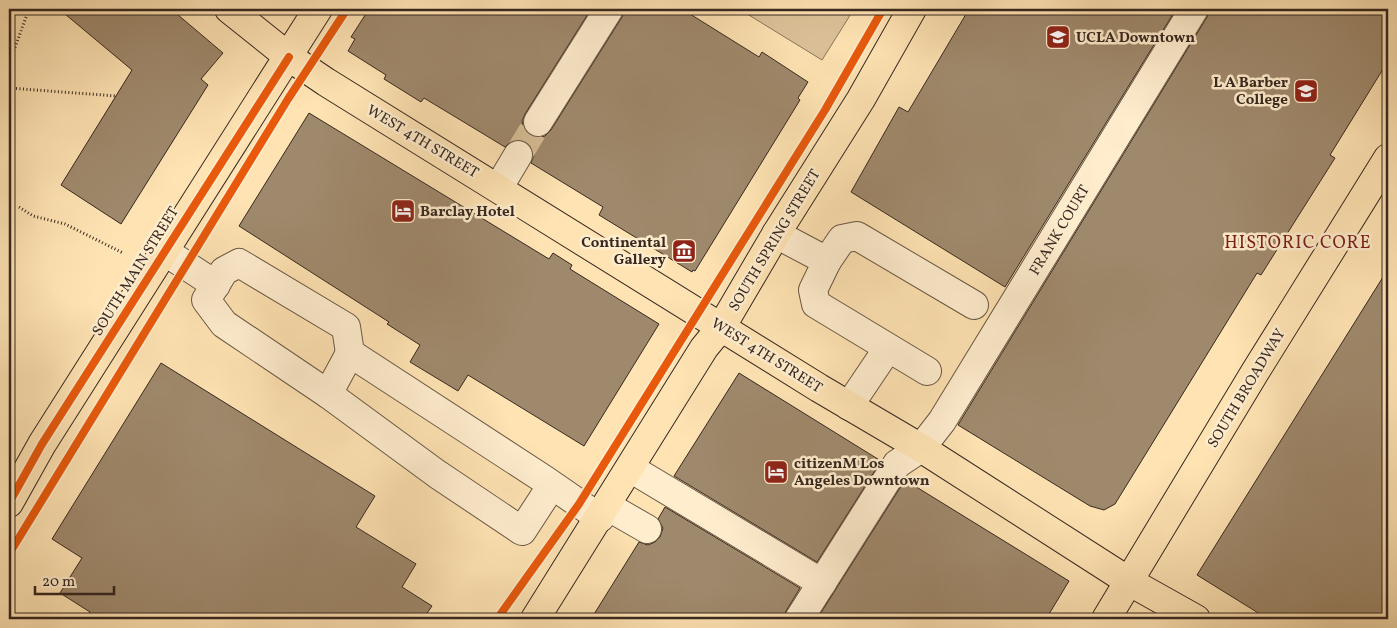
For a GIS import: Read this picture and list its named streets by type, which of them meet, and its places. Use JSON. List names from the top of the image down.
{
  "streets": {
    "main road": [
      "WEST 4TH STREET",
      "SOUTH SPRING STREET",
      "SOUTH MAIN STREET",
      "SOUTH BROADWAY"
    ],
    "lane": ["FRANK COURT"]
  },
  "crossings": [
    ["WEST 4TH STREET", "FRANK COURT"],
    ["WEST 4TH STREET", "SOUTH SPRING STREET"],
    ["WEST 4TH STREET", "SOUTH MAIN STREET"],
    ["WEST 4TH STREET", "SOUTH BROADWAY"]
  ],
  "districts": ["HISTORIC CORE"],
  "places": {
    "school or university": ["UCLA Downtown", "L A Barber College"],
    "hotel": ["Barclay Hotel", "citizenM Los Angeles Downtown"],
    "museum": ["Continental Gallery"]
  },
  "scale_bar": "20 m"
}
